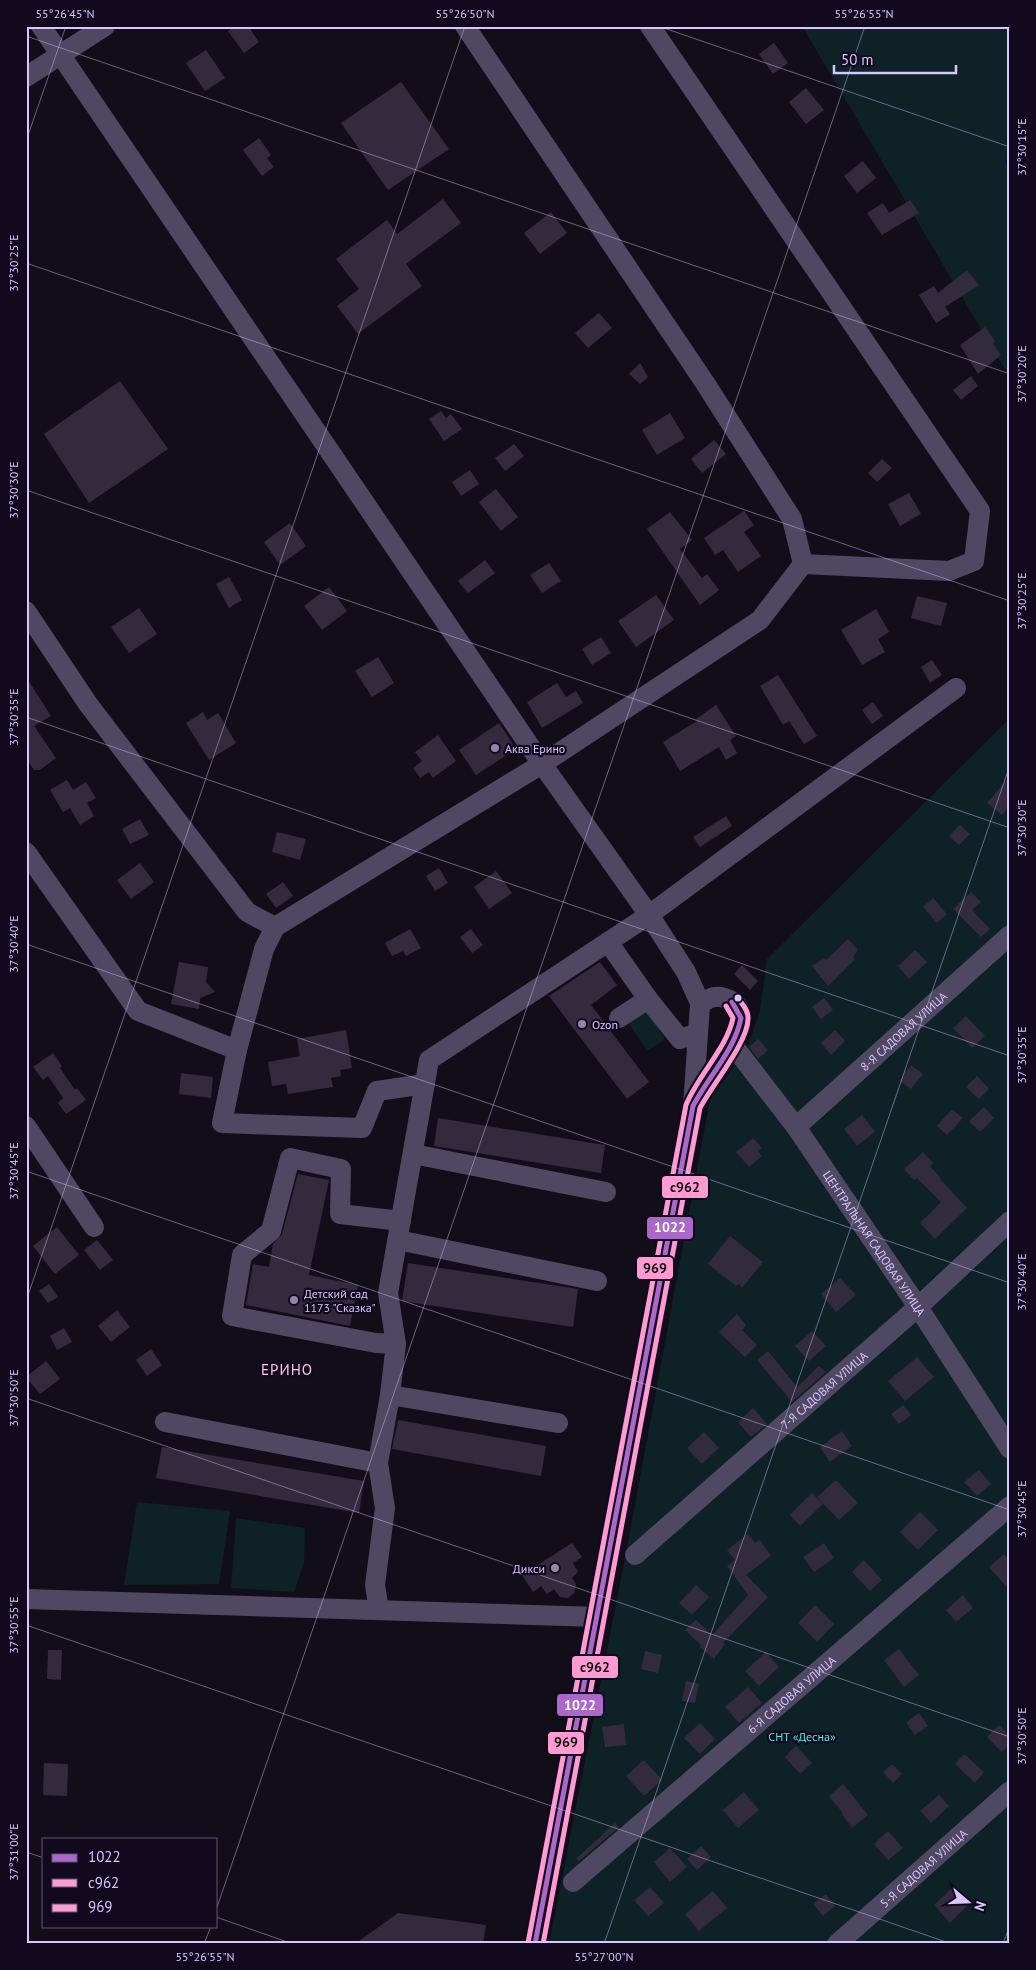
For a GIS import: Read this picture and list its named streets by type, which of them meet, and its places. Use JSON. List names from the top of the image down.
{
  "streets": {
    "street": [
      "8-Я САДОВАЯ УЛИЦА",
      "ЦЕНТРАЛЬНАЯ САДОВАЯ УЛИЦА",
      "7-Я САДОВАЯ УЛИЦА",
      "6-Я САДОВАЯ УЛИЦА",
      "5-Я САДОВАЯ УЛИЦА"
    ]
  },
  "crossings": [
    ["8-Я САДОВАЯ УЛИЦА", "ЦЕНТРАЛЬНАЯ САДОВАЯ УЛИЦА"],
    ["ЦЕНТРАЛЬНАЯ САДОВАЯ УЛИЦА", "7-Я САДОВАЯ УЛИЦА"]
  ],
  "districts": ["ЕРИНО"],
  "parks": ["СНТ «Десна»"],
  "places": [
    "Аква Ерино",
    "Ozon",
    "Детский сад 1173 \"Сказка\"",
    "Дикси"
  ],
  "lines": ["transit line с962", "transit line 1022", "transit line 969"],
  "legend": ["1022", "с962", "969"],
  "scale_bar": "50 m",
  "north": "right",
  "coordinates": [
    "55°26'45\"N",
    "55°26'50\"N",
    "55°26'55\"N",
    "37°30'15\"E",
    "37°30'25\"E",
    "37°30'20\"E",
    "37°30'30\"E",
    "37°30'35\"E",
    "37°30'40\"E",
    "37°30'45\"E",
    "37°30'50\"E",
    "37°30'55\"E",
    "37°31'00\"E",
    "55°27'00\"N"
  ]
}
